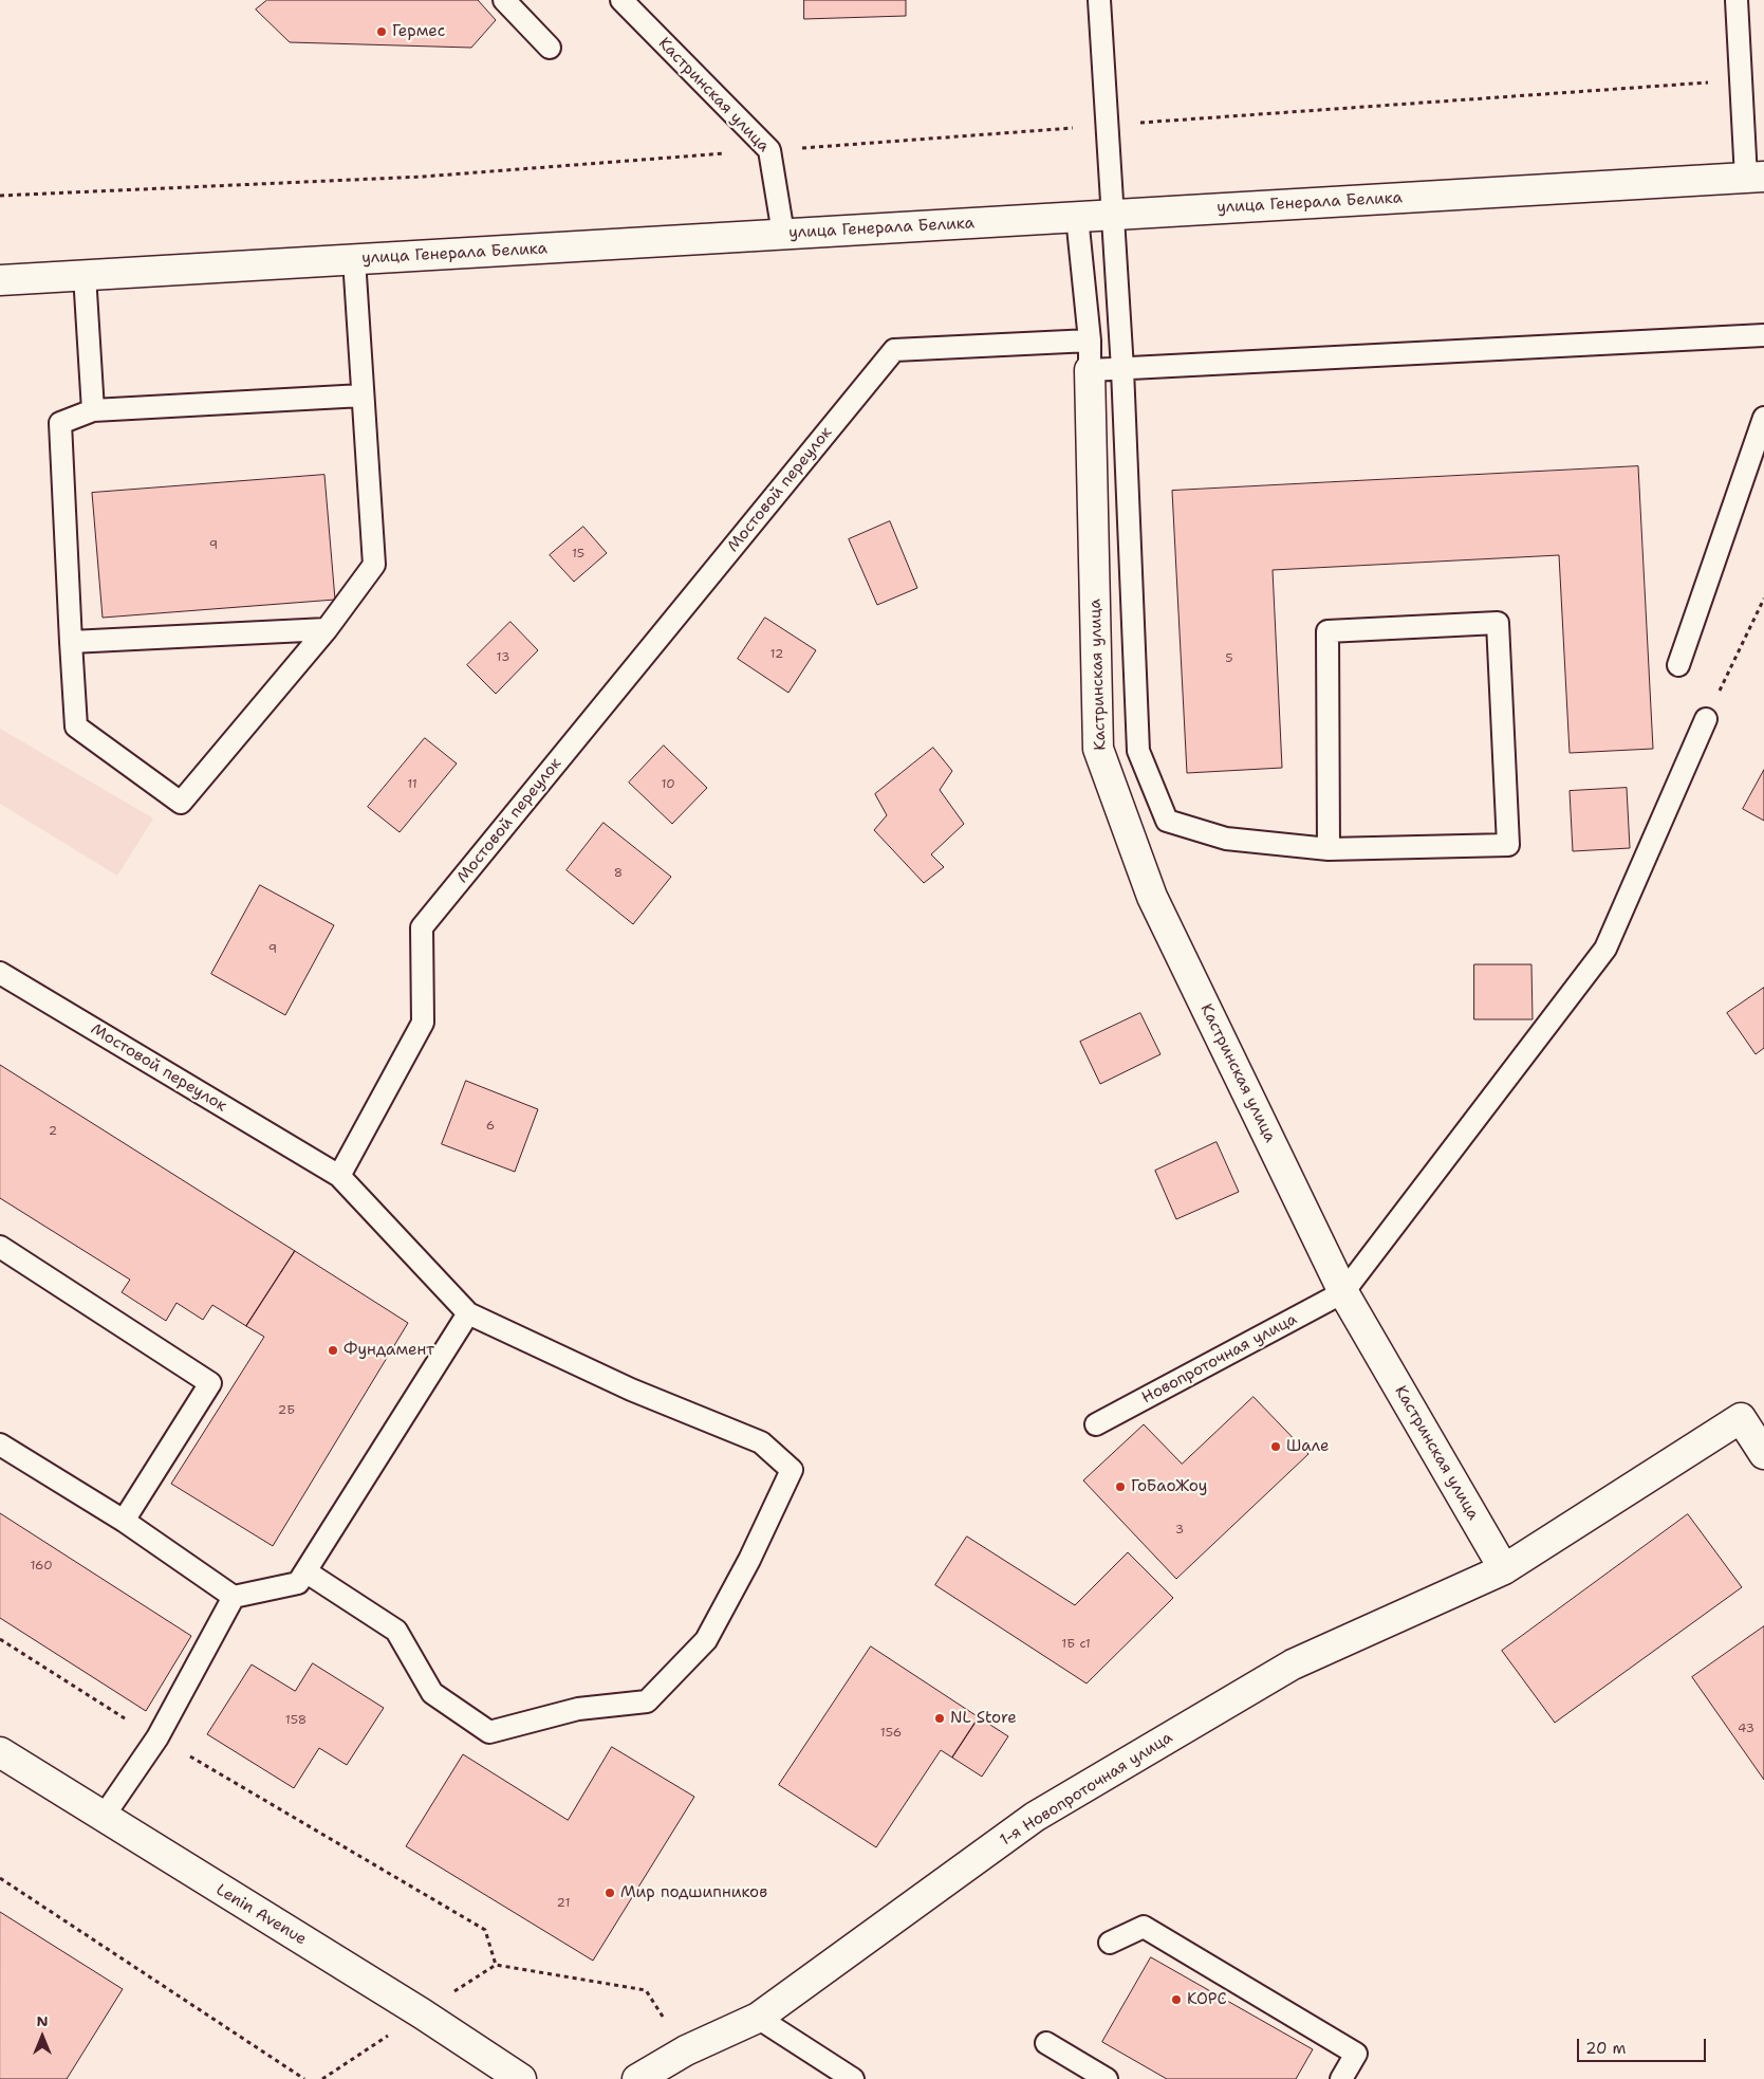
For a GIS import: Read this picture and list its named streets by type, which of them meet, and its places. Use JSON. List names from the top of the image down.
{
  "streets": {
    "street": [
      "Кастринская улица",
      "улица Генерала Белика",
      "1-я Новопроточная улица",
      "Lenin Avenue"
    ],
    "lane": ["Мостовой переулок", "Новопроточная улица"]
  },
  "crossings": [
    ["Кастринская улица", "улица Генерала Белика"],
    ["Кастринская улица", "Мостовой переулок"],
    ["Кастринская улица", "Новопроточная улица"],
    ["Кастринская улица", "1-я Новопроточная улица"]
  ],
  "places": [
    "Гермес",
    "Фундамент",
    "Шале",
    "ГоБаоЖоу",
    "NL Store",
    "Мир подшипников",
    "КОРС"
  ],
  "house_numbers": [
    "9",
    "15",
    "12",
    "13",
    "5",
    "11",
    "10",
    "8",
    "9",
    "6",
    "2",
    "2Б",
    "3",
    "160",
    "1Б с1",
    "158",
    "43",
    "156",
    "21"
  ],
  "scale_bar": "20 m",
  "north": "top"
}
